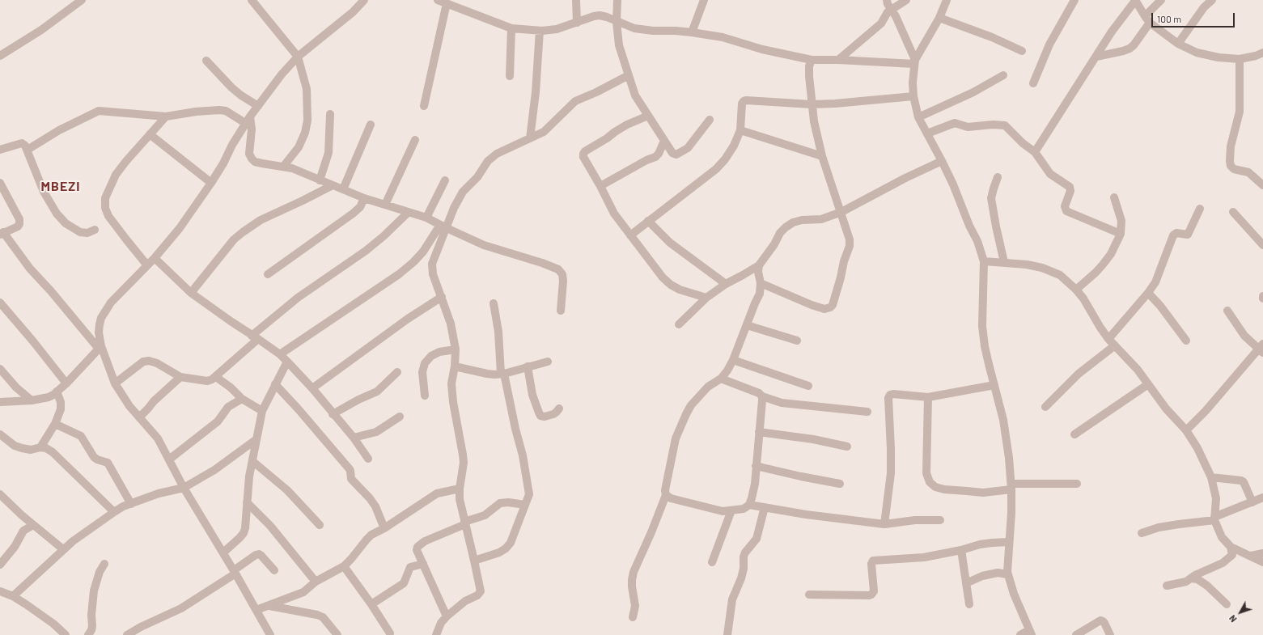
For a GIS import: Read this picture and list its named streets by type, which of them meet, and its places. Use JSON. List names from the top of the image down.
{
  "districts": ["MBEZI"],
  "scale_bar": "100 m",
  "north": "bottom left"
}
